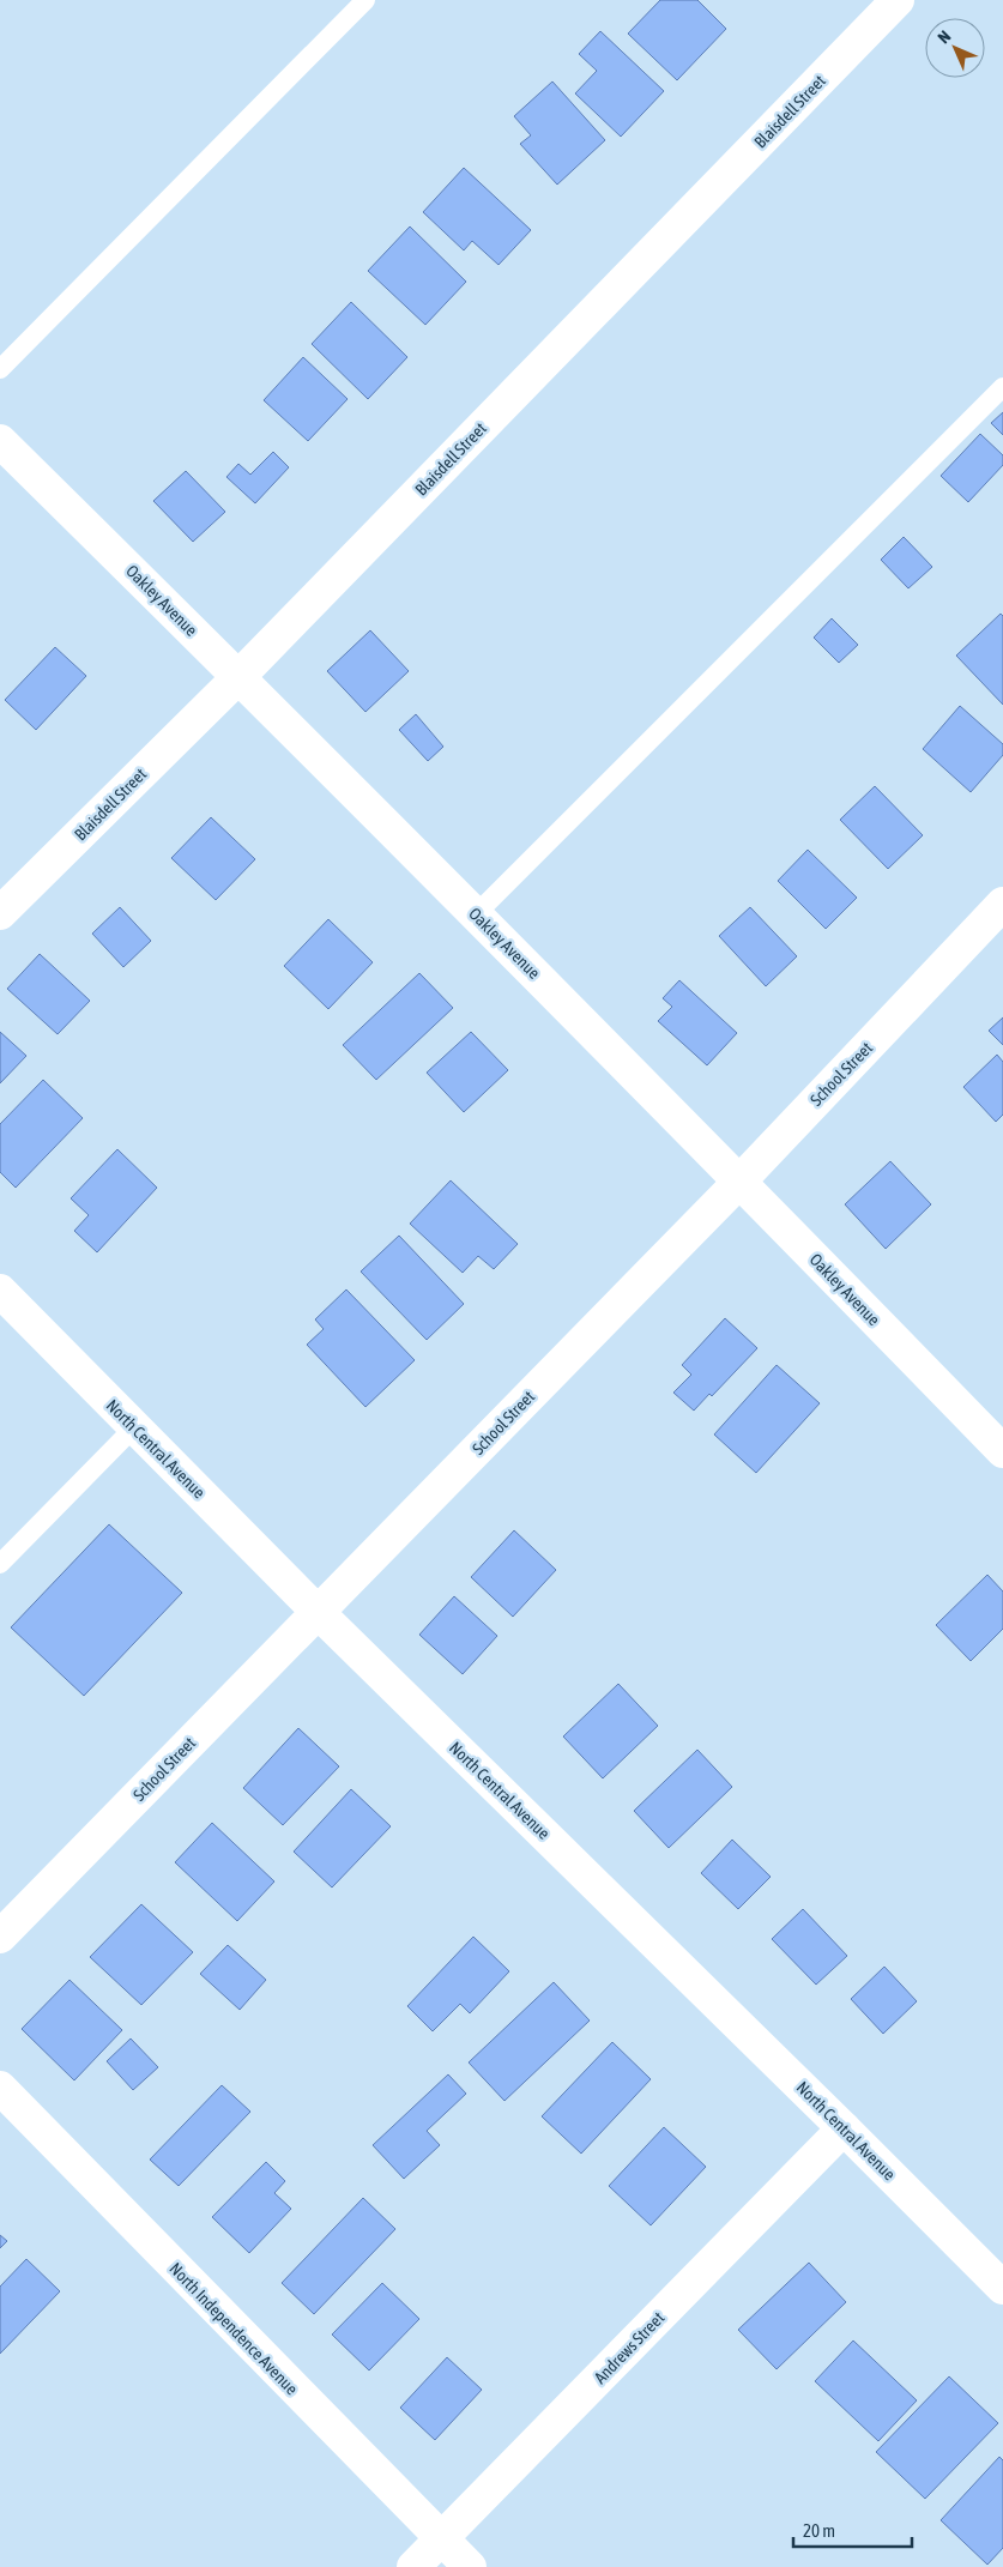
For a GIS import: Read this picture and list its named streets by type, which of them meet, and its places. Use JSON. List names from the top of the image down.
{
  "streets": {
    "street": [
      "Blaisdell Street",
      "Oakley Avenue",
      "School Street",
      "North Central Avenue",
      "North Independence Avenue",
      "Andrews Street"
    ]
  },
  "crossings": [
    ["Blaisdell Street", "Oakley Avenue"],
    ["Oakley Avenue", "School Street"],
    ["School Street", "North Central Avenue"],
    ["North Central Avenue", "Andrews Street"],
    ["North Independence Avenue", "Andrews Street"]
  ],
  "scale_bar": "20 m",
  "north": "top left"
}
